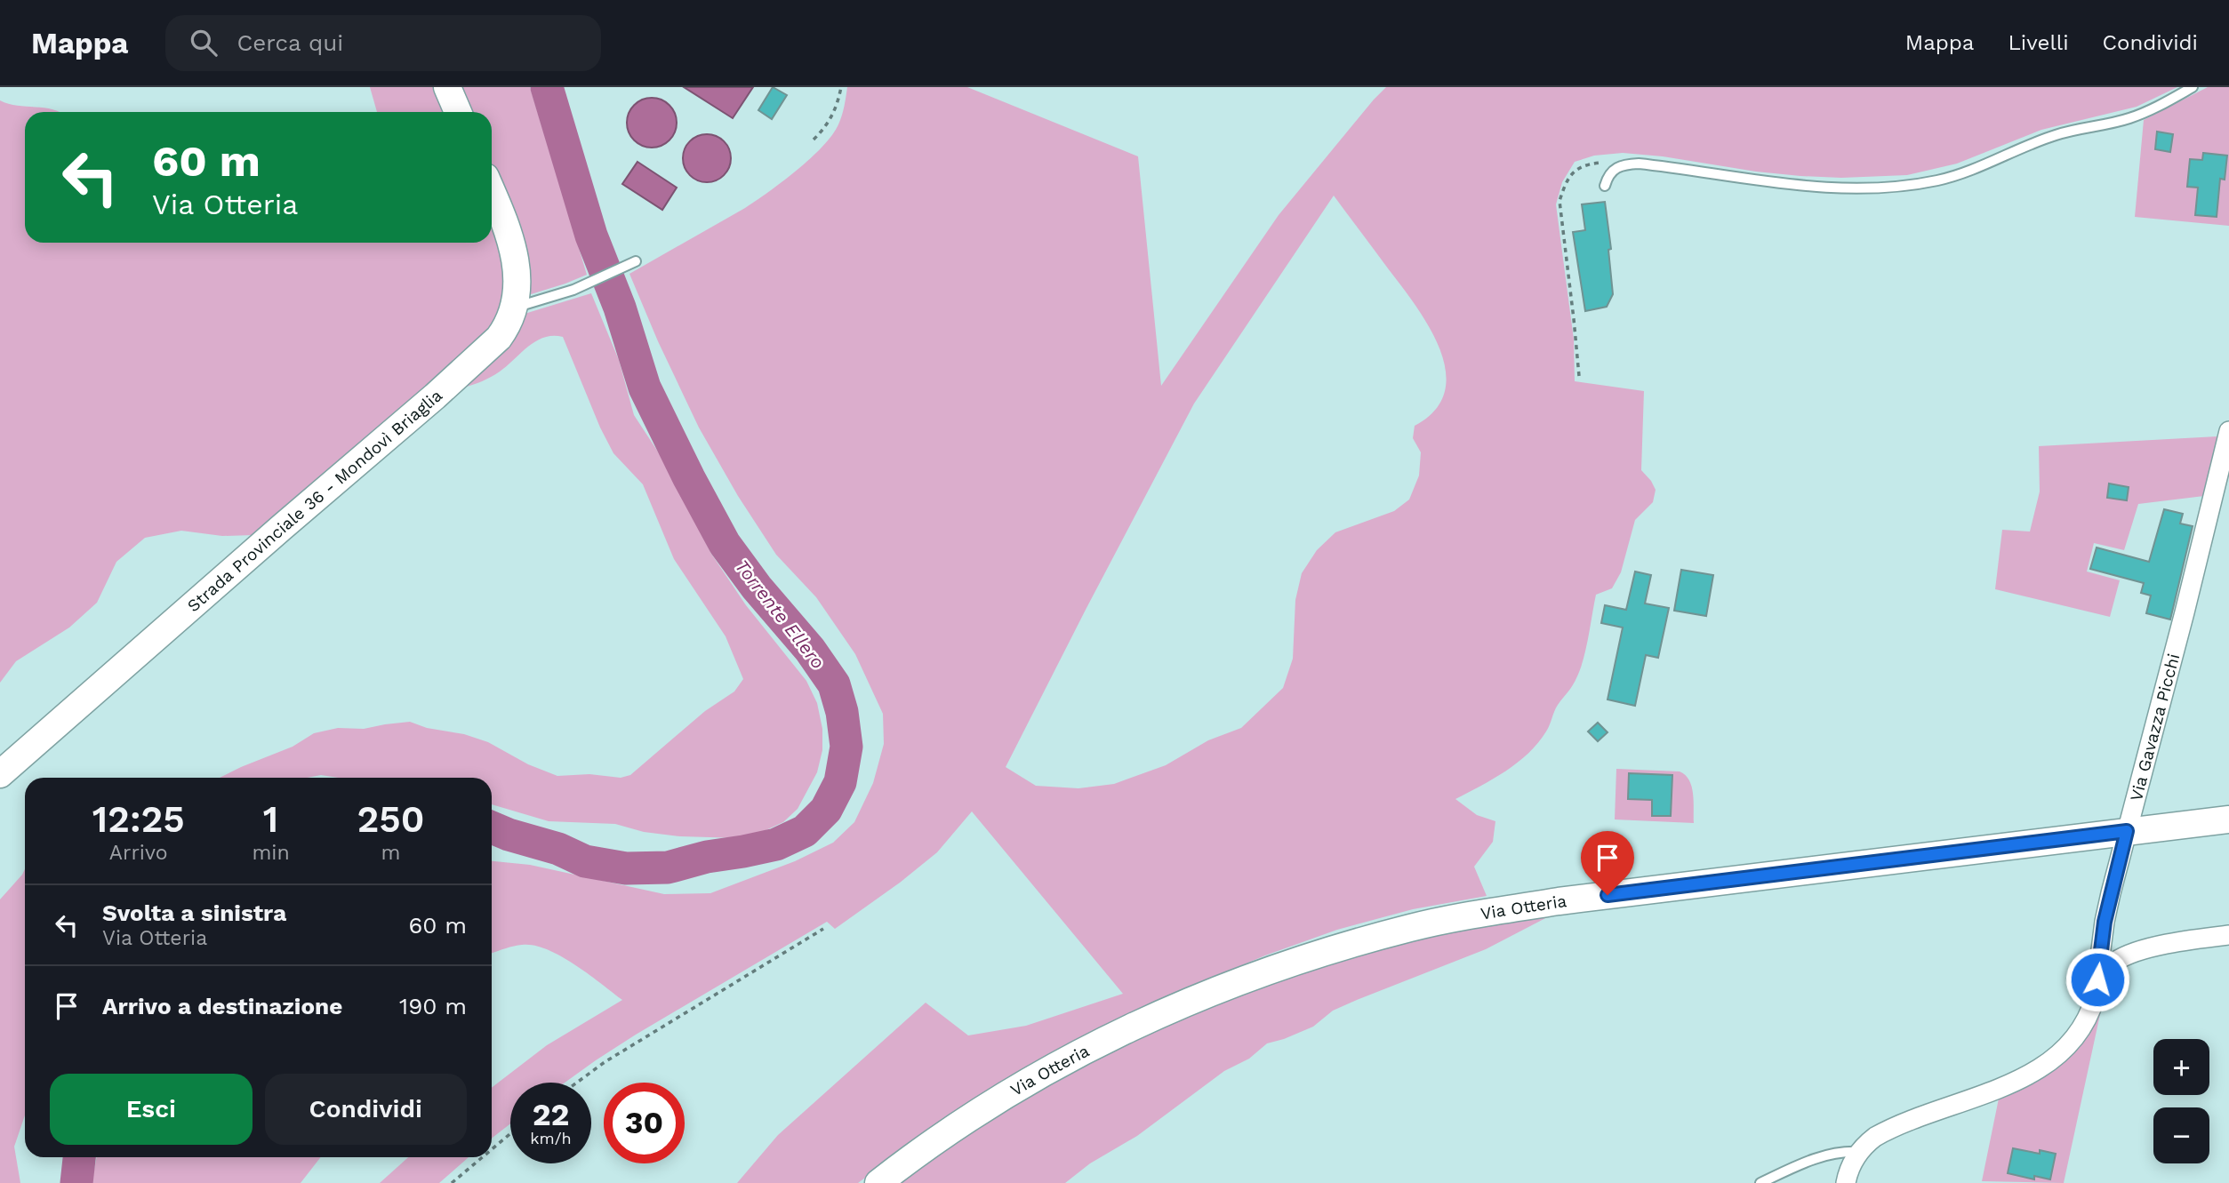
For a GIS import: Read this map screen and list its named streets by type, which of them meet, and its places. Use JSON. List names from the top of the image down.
{
  "streets": {
    "main road": ["Strada Provinciale 36 - Mondovì Briaglia", "Via Otteria"],
    "street": ["Via Gavazza Picchi"]
  },
  "crossings": [
    ["Via Gavazza Picchi", "Via Otteria"]
  ],
  "water": ["Torrente Ellero"],
  "page": {
    "header": "Mappa",
    "search": "Cerca qui",
    "nav": ["Mappa", "Livelli", "Condividi"],
    "turn": ["60 m", "Via Otteria"],
    "eta": [
      "12:25",
      "Arrivo",
      "1",
      "min",
      "250",
      "m"
    ],
    "list": [
      {
        "name": "Svolta a sinistra",
        "note": "Via Otteria",
        "value": "60 m"
      },
      {
        "name": "Arrivo a destinazione",
        "value": "190 m"
      }
    ],
    "map_buttons": ["+", "−"],
    "buttons": ["Esci", "Condividi"],
    "speed": "22 km/h",
    "limit": "30"
  }
}
